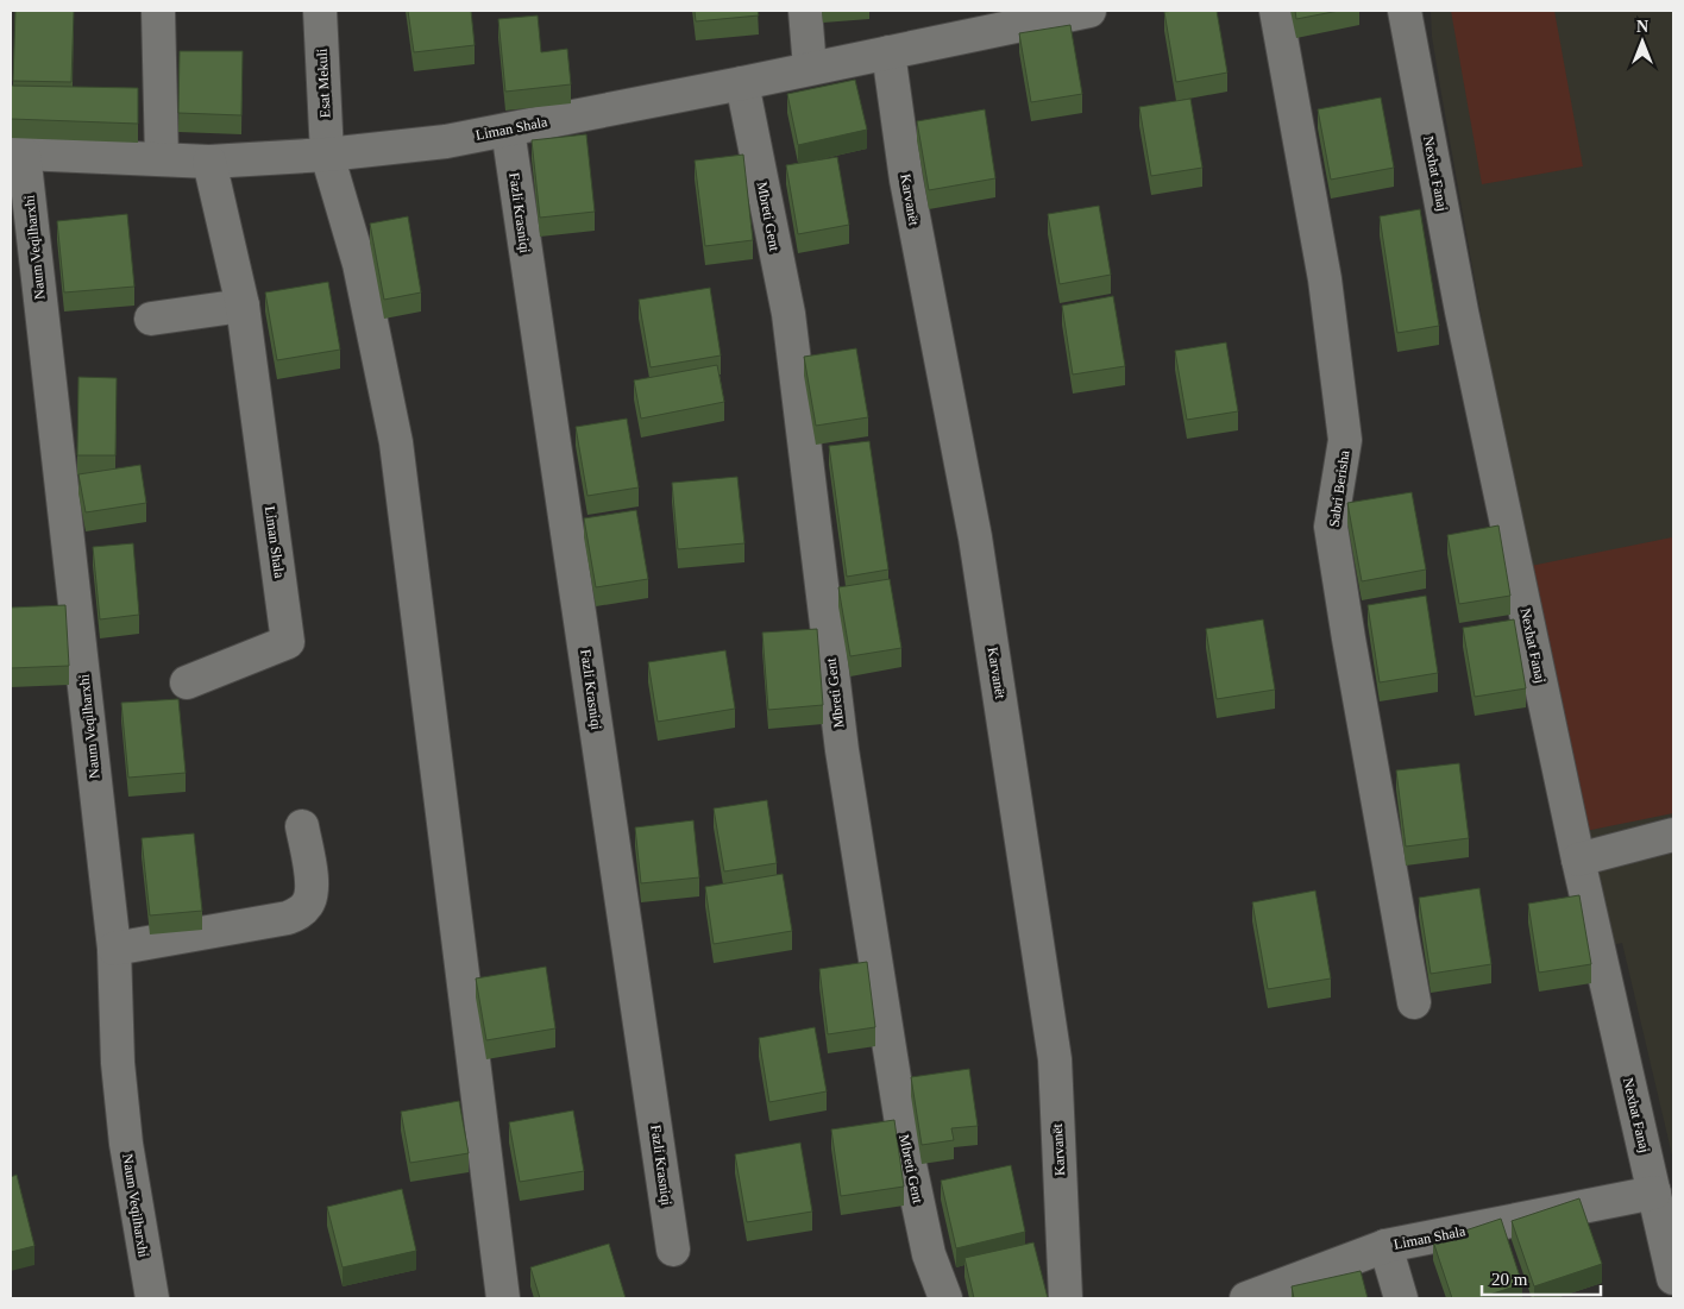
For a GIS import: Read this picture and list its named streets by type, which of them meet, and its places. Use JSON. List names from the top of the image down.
{
  "streets": {
    "street": [
      "Esat Mekuli",
      "Liman Shala",
      "Nexhat Fanaj",
      "Karvanët",
      "Fazli Krasniqi",
      "Mbreti Gent",
      "Naum Veqilharxhi",
      "Sabri Berisha"
    ]
  },
  "crossings": [
    ["Esat Mekuli", "Liman Shala"],
    ["Liman Shala", "Nexhat Fanaj"],
    ["Liman Shala", "Karvanët"],
    ["Liman Shala", "Fazli Krasniqi"],
    ["Liman Shala", "Mbreti Gent"],
    ["Liman Shala", "Naum Veqilharxhi"]
  ],
  "scale_bar": "20 m",
  "north": "top"
}
